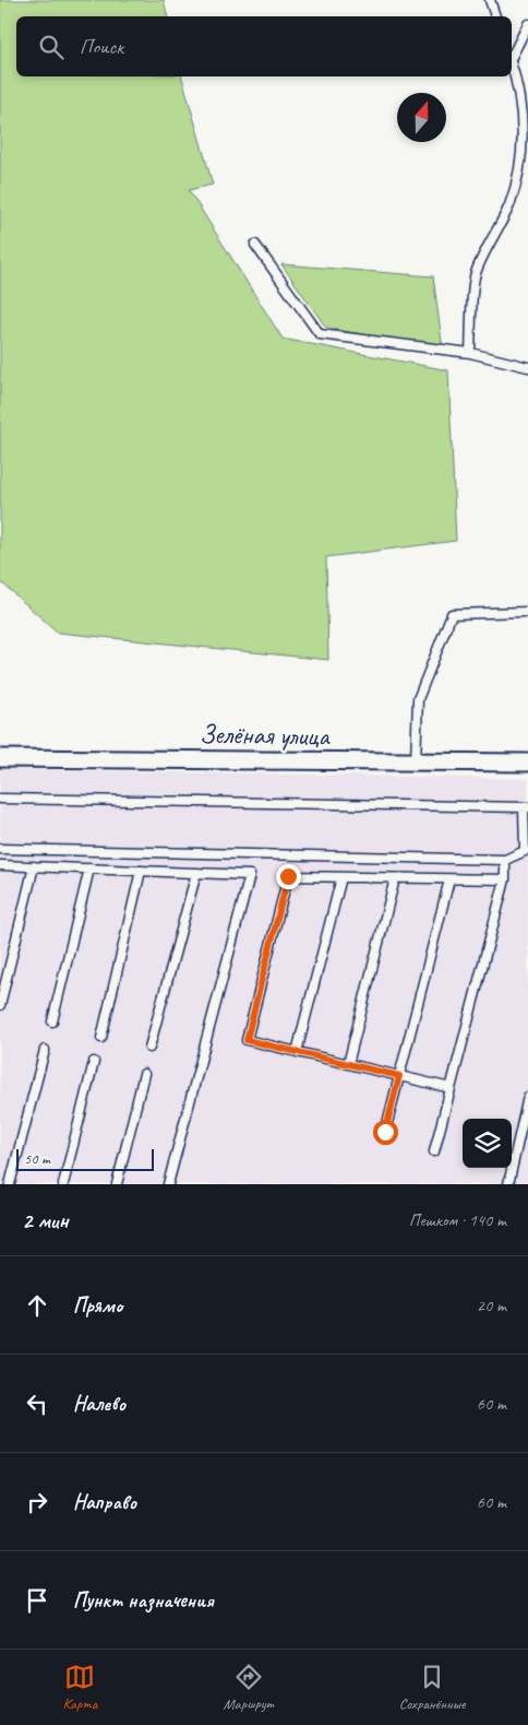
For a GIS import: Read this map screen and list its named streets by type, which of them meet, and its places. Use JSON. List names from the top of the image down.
{
  "streets": {
    "street": ["Зелёная улица"]
  },
  "scale_bar": "50 m",
  "north": "top",
  "page": {
    "search": "Поиск",
    "scale": "50 m",
    "heading": ["2 мин", "Пешком · 140 m"],
    "list": [
      ["Прямо", "20 m"],
      ["Налево", "60 m"],
      ["Направо", "60 m"],
      "Пункт назначения"
    ],
    "nav": ["Карта", "Маршрут", "Сохранённые"]
  }
}
